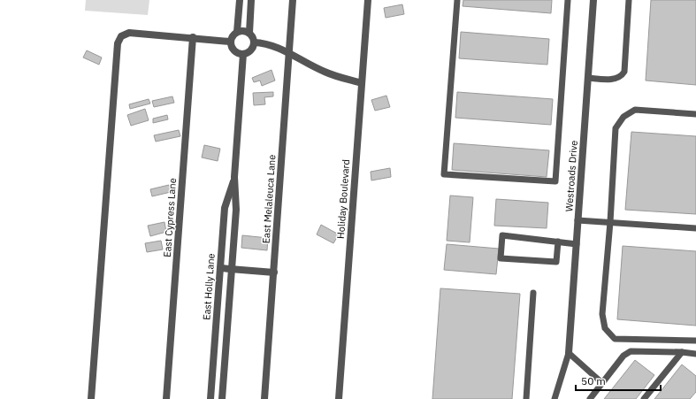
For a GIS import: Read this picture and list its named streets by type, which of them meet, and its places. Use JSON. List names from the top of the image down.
{
  "streets": {
    "street": [
      "Westroads Drive",
      "East Melaleuca Lane",
      "Holiday Boulevard",
      "East Cypress Lane",
      "East Holly Lane"
    ]
  },
  "scale_bar": "50 m"
}
